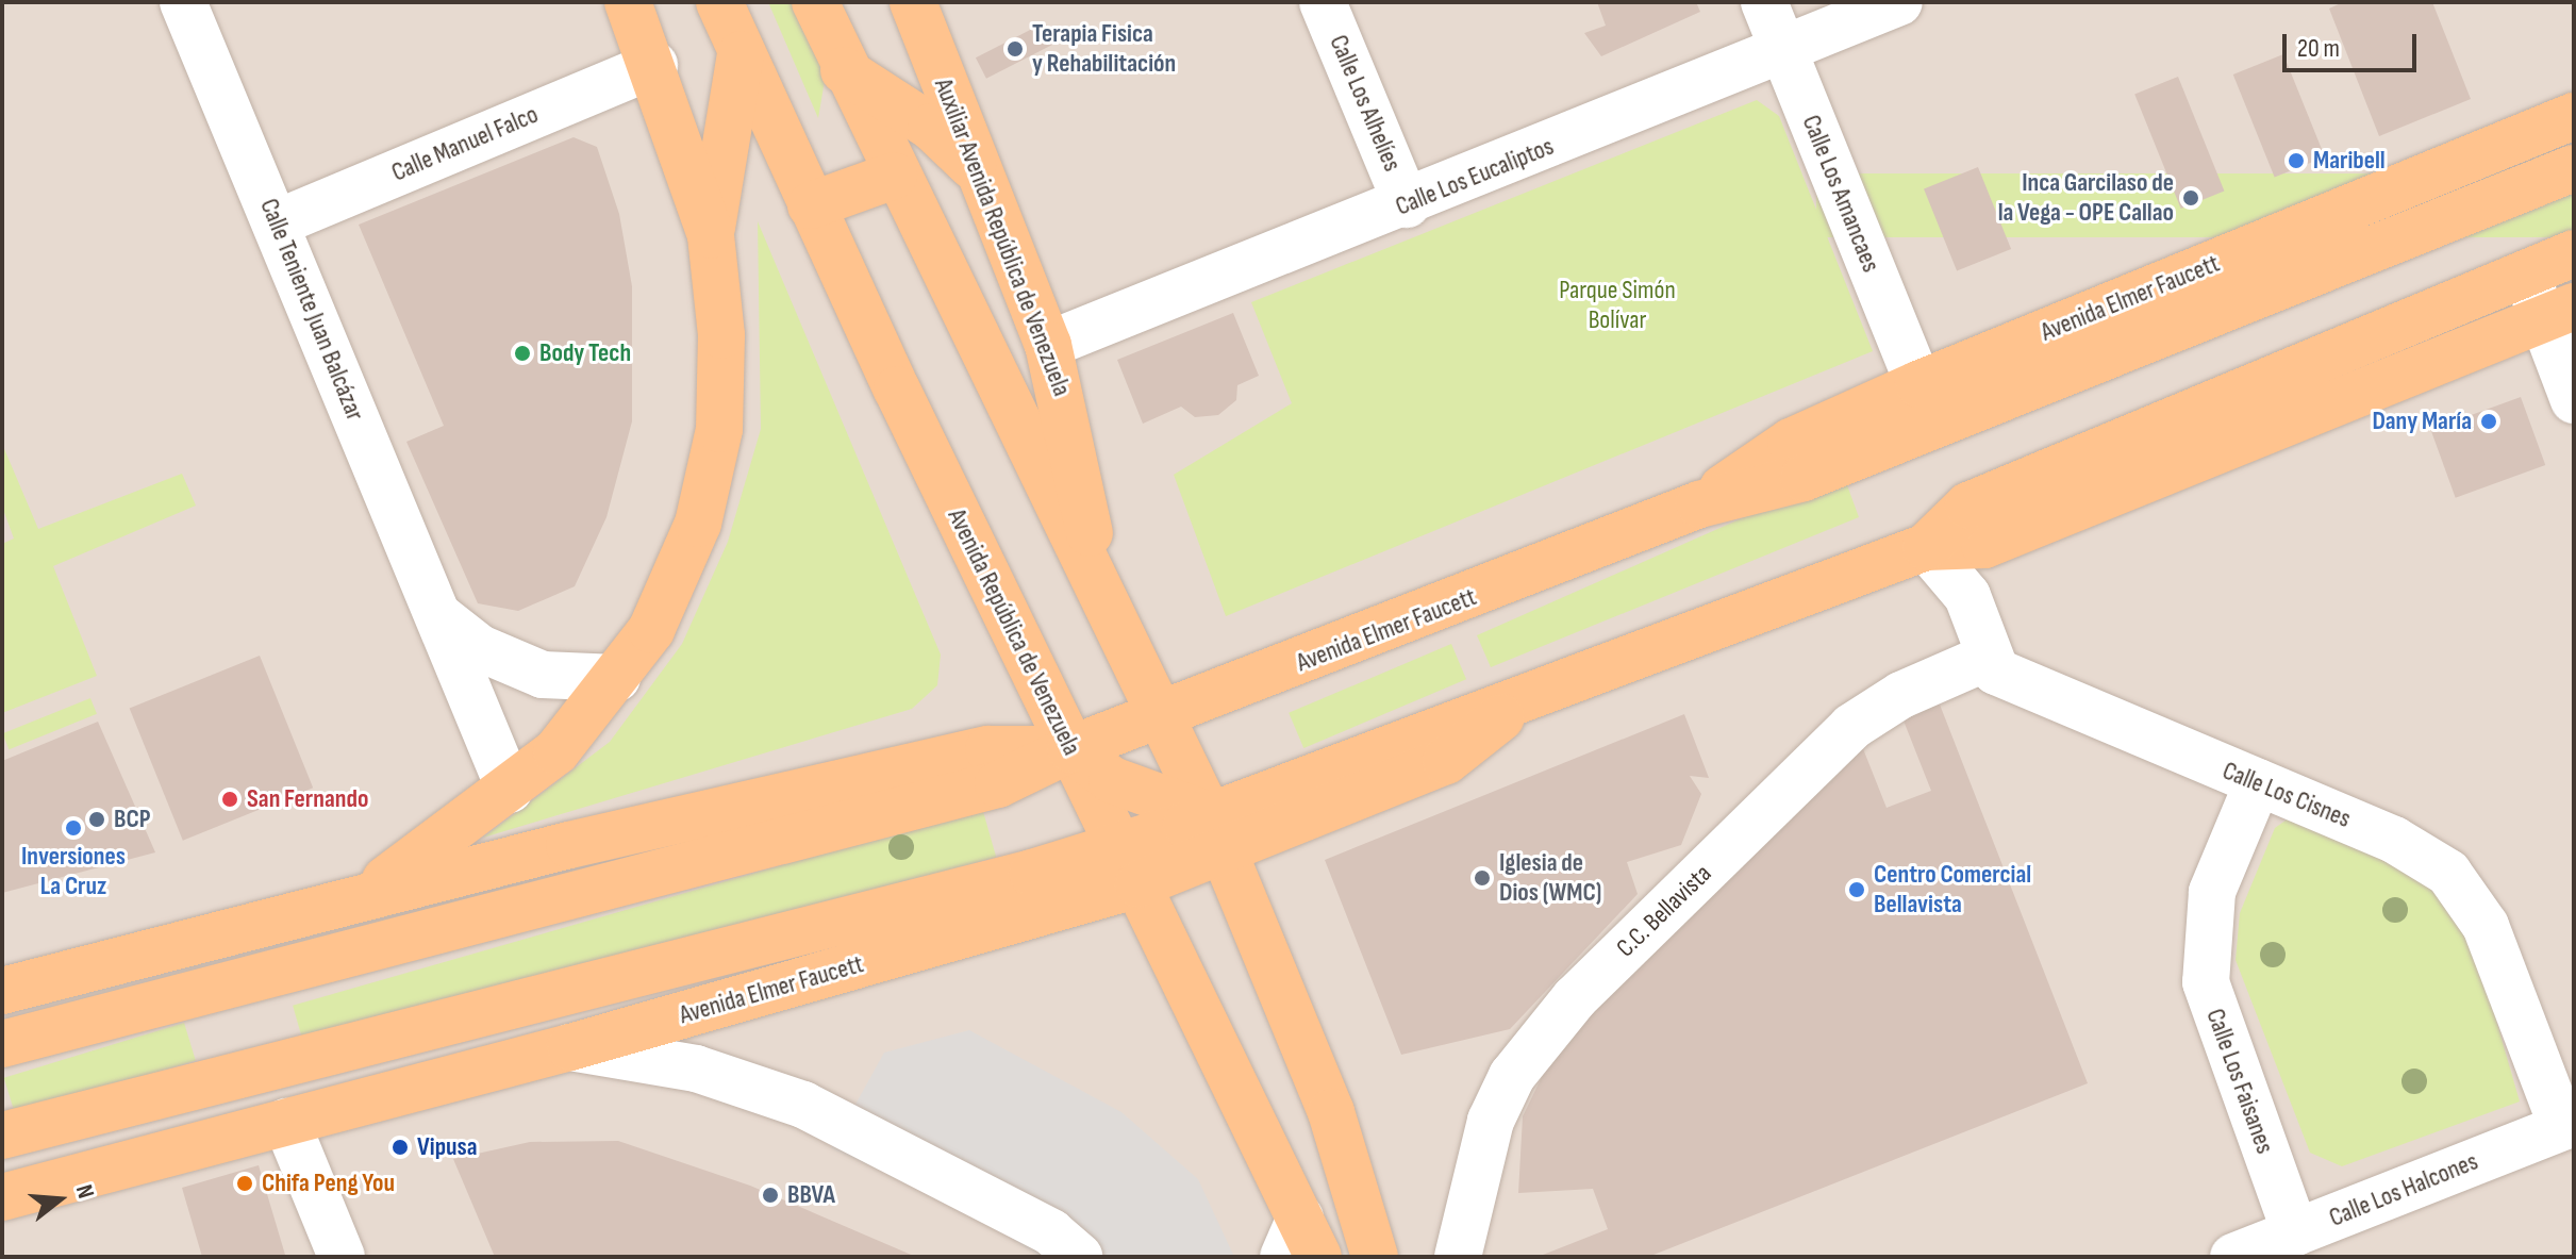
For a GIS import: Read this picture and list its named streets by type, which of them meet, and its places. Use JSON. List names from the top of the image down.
{
  "streets": {
    "main road": ["Auxiliar Avenida República de Venezuela", "Avenida Elmer Faucett", "Avenida República de Venezuela"],
    "street": [
      "Calle Los Alhelíes",
      "Calle Manuel Falco",
      "Calle Los Eucaliptos",
      "Calle Los Amancaes",
      "Calle Teniente Juan Balcázar",
      "Calle Los Cisnes",
      "C.C. Bellavista",
      "Calle Los Faisanes",
      "Calle Los Halcones"
    ]
  },
  "crossings": [
    ["Calle Los Alhelíes", "Calle Los Eucaliptos"],
    ["Calle Manuel Falco", "Calle Teniente Juan Balcázar"],
    ["Calle Los Eucaliptos", "Calle Los Amancaes"],
    ["Calle Los Eucaliptos", "Auxiliar Avenida República de Venezuela"],
    ["Calle Los Amancaes", "Avenida Elmer Faucett"],
    ["Avenida Elmer Faucett", "Avenida República de Venezuela"],
    ["Calle Los Cisnes", "C.C. Bellavista"],
    ["Calle Los Cisnes", "Calle Los Faisanes"],
    ["Calle Los Cisnes", "Calle Los Halcones"],
    ["Calle Los Faisanes", "Calle Los Halcones"]
  ],
  "parks": ["Parque Simón Bolívar"],
  "places": [
    "Terapia Fisica y Rehabilitación",
    "Maribell",
    "Inca Garcilaso de la Vega - OPE Callao",
    "Body Tech",
    "Dany María",
    "San Fernando",
    "BCP",
    "Inversiones La Cruz",
    "Iglesia de Dios (WMC)",
    "Centro Comercial Bellavista",
    "Vipusa",
    "Chifa Peng You",
    "BBVA"
  ],
  "scale_bar": "20 m",
  "north": "right"
}
